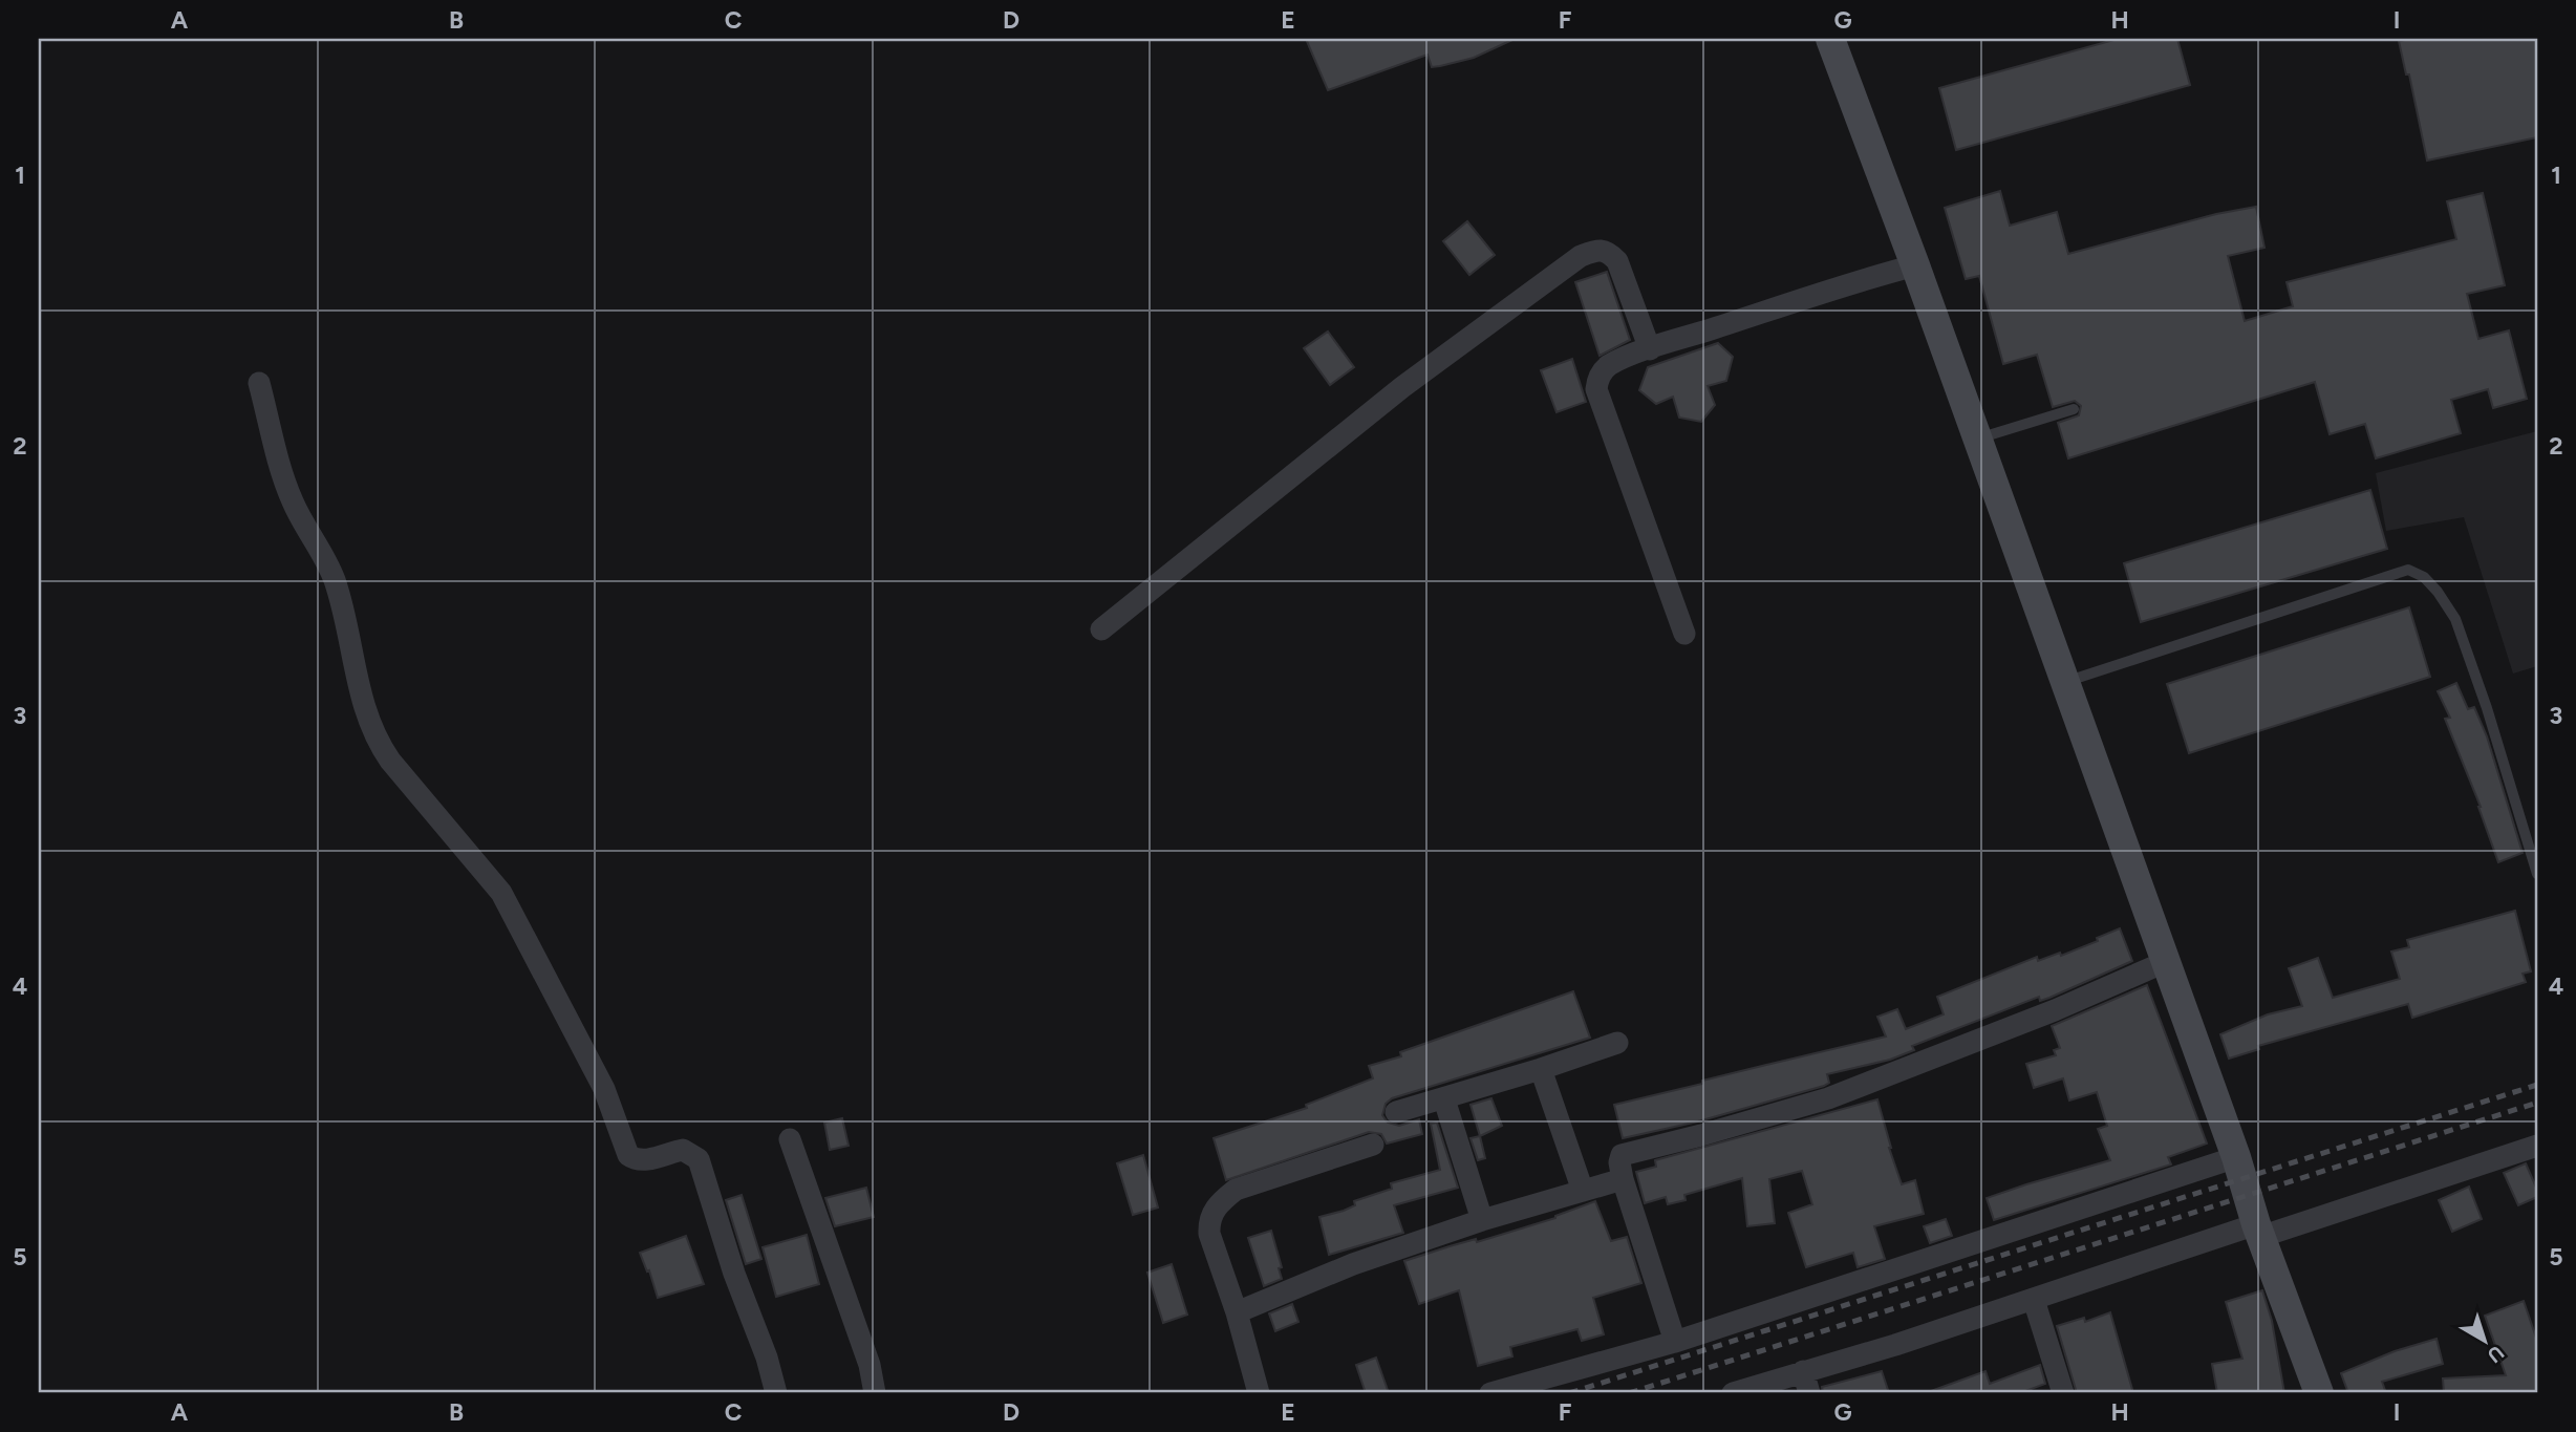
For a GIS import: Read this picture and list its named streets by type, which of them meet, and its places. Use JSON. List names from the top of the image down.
{
  "north": "bottom right",
  "grid": {
    "columns": [
      "A",
      "B",
      "C",
      "D",
      "E",
      "F",
      "G",
      "H",
      "I"
    ],
    "rows": [
      "1",
      "2",
      "3",
      "4",
      "5"
    ]
  }
}
